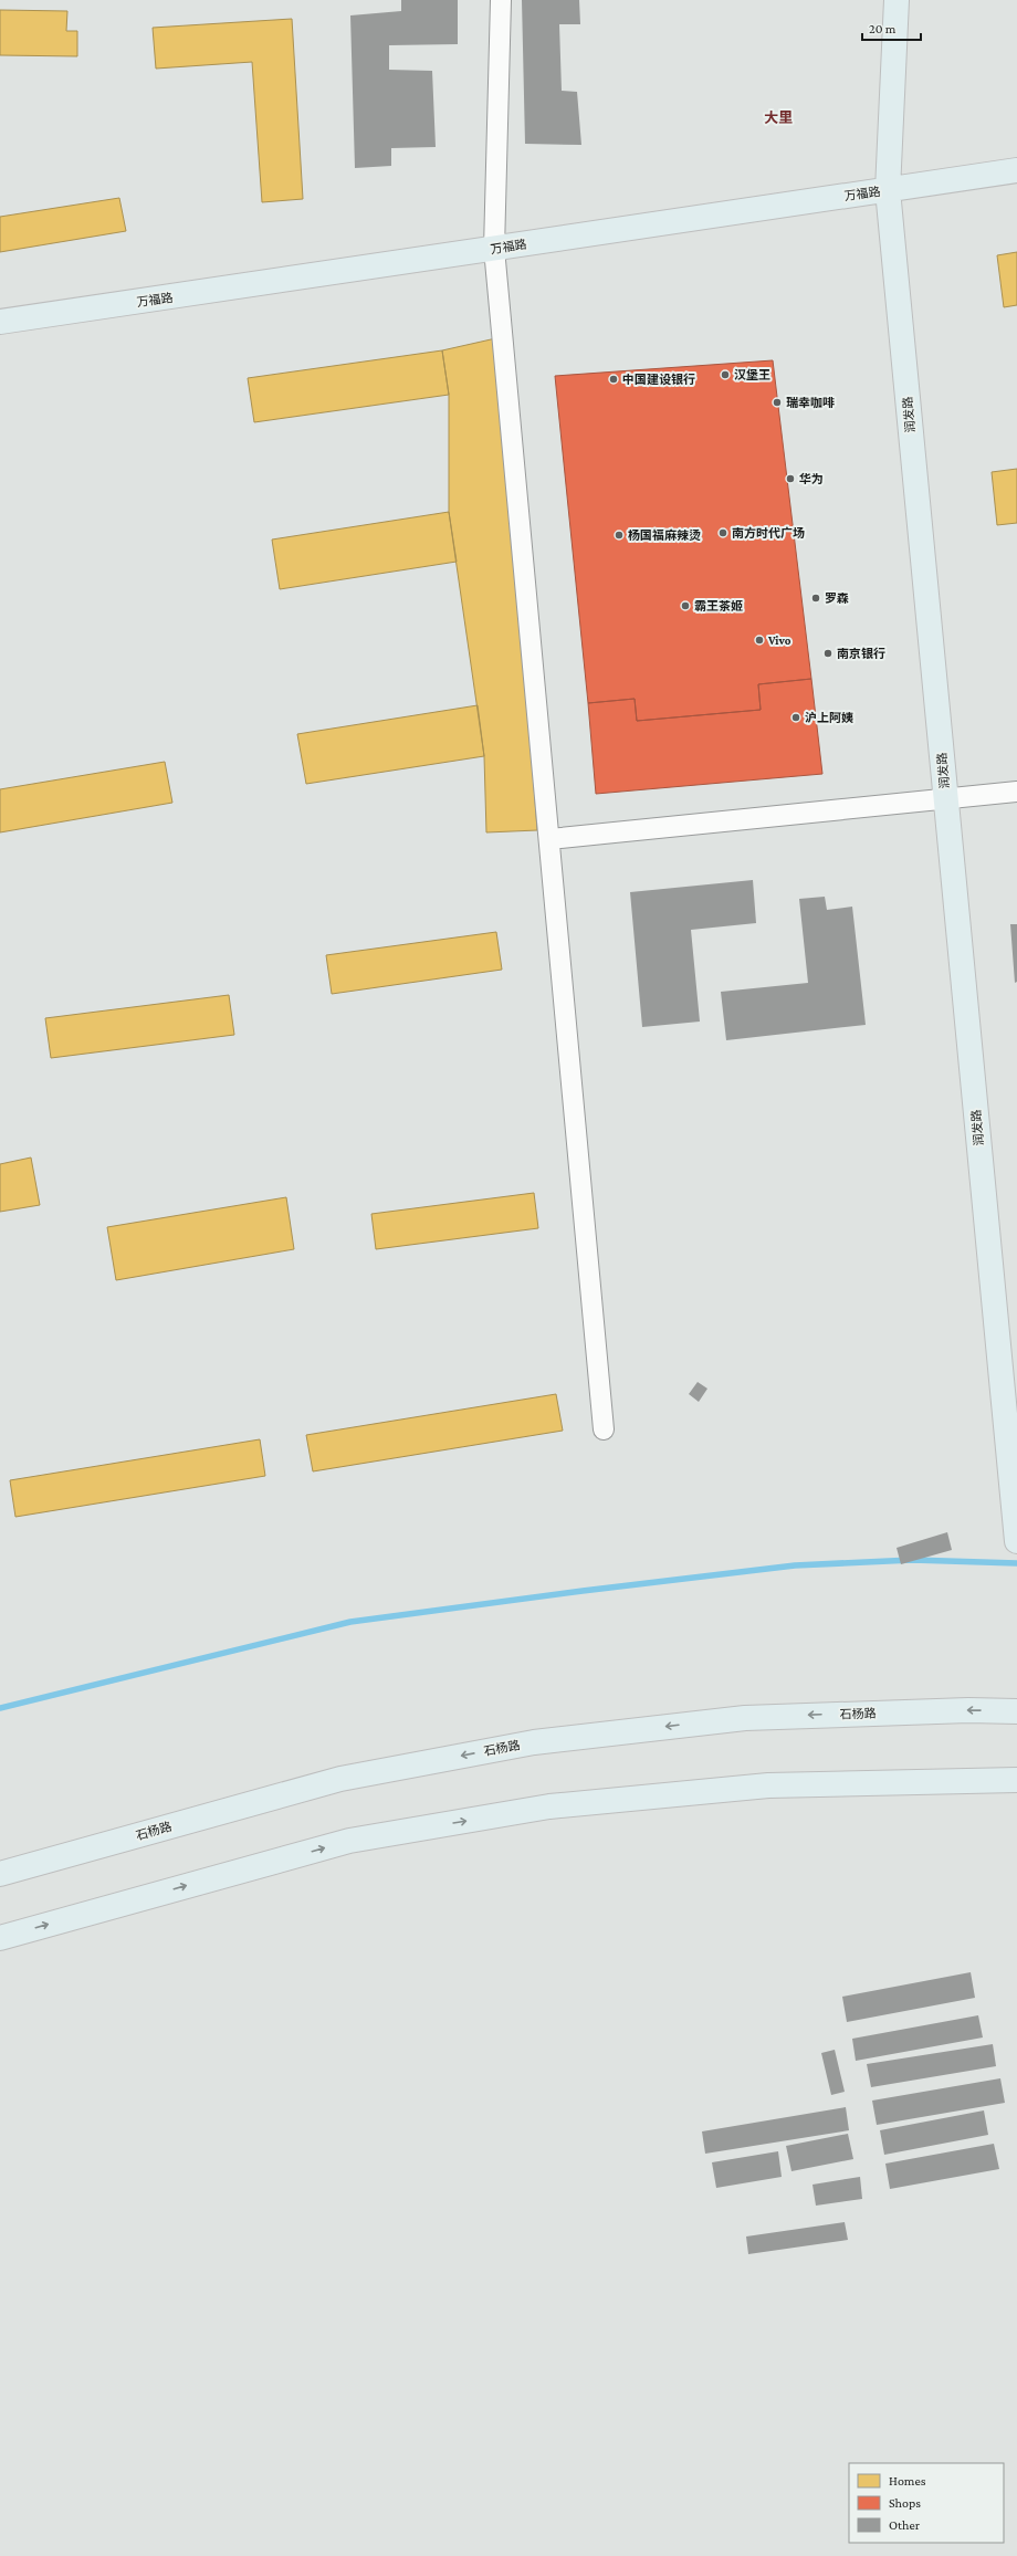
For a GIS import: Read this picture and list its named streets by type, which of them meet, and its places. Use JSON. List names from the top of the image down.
{
  "streets": {
    "main road": ["万福路", "润发路", "石杨路"]
  },
  "crossings": [
    ["万福路", "润发路"]
  ],
  "districts": ["大里"],
  "places": [
    "汉堡王",
    "中国建设银行",
    "瑞幸咖啡",
    "华为",
    "南方时代广场",
    "杨国福麻辣烫",
    "罗森",
    "霸王茶姬",
    "Vivo",
    "南京银行",
    "沪上阿姨"
  ],
  "legend": ["Homes", "Shops", "Other"],
  "scale_bar": "20 m"
}
